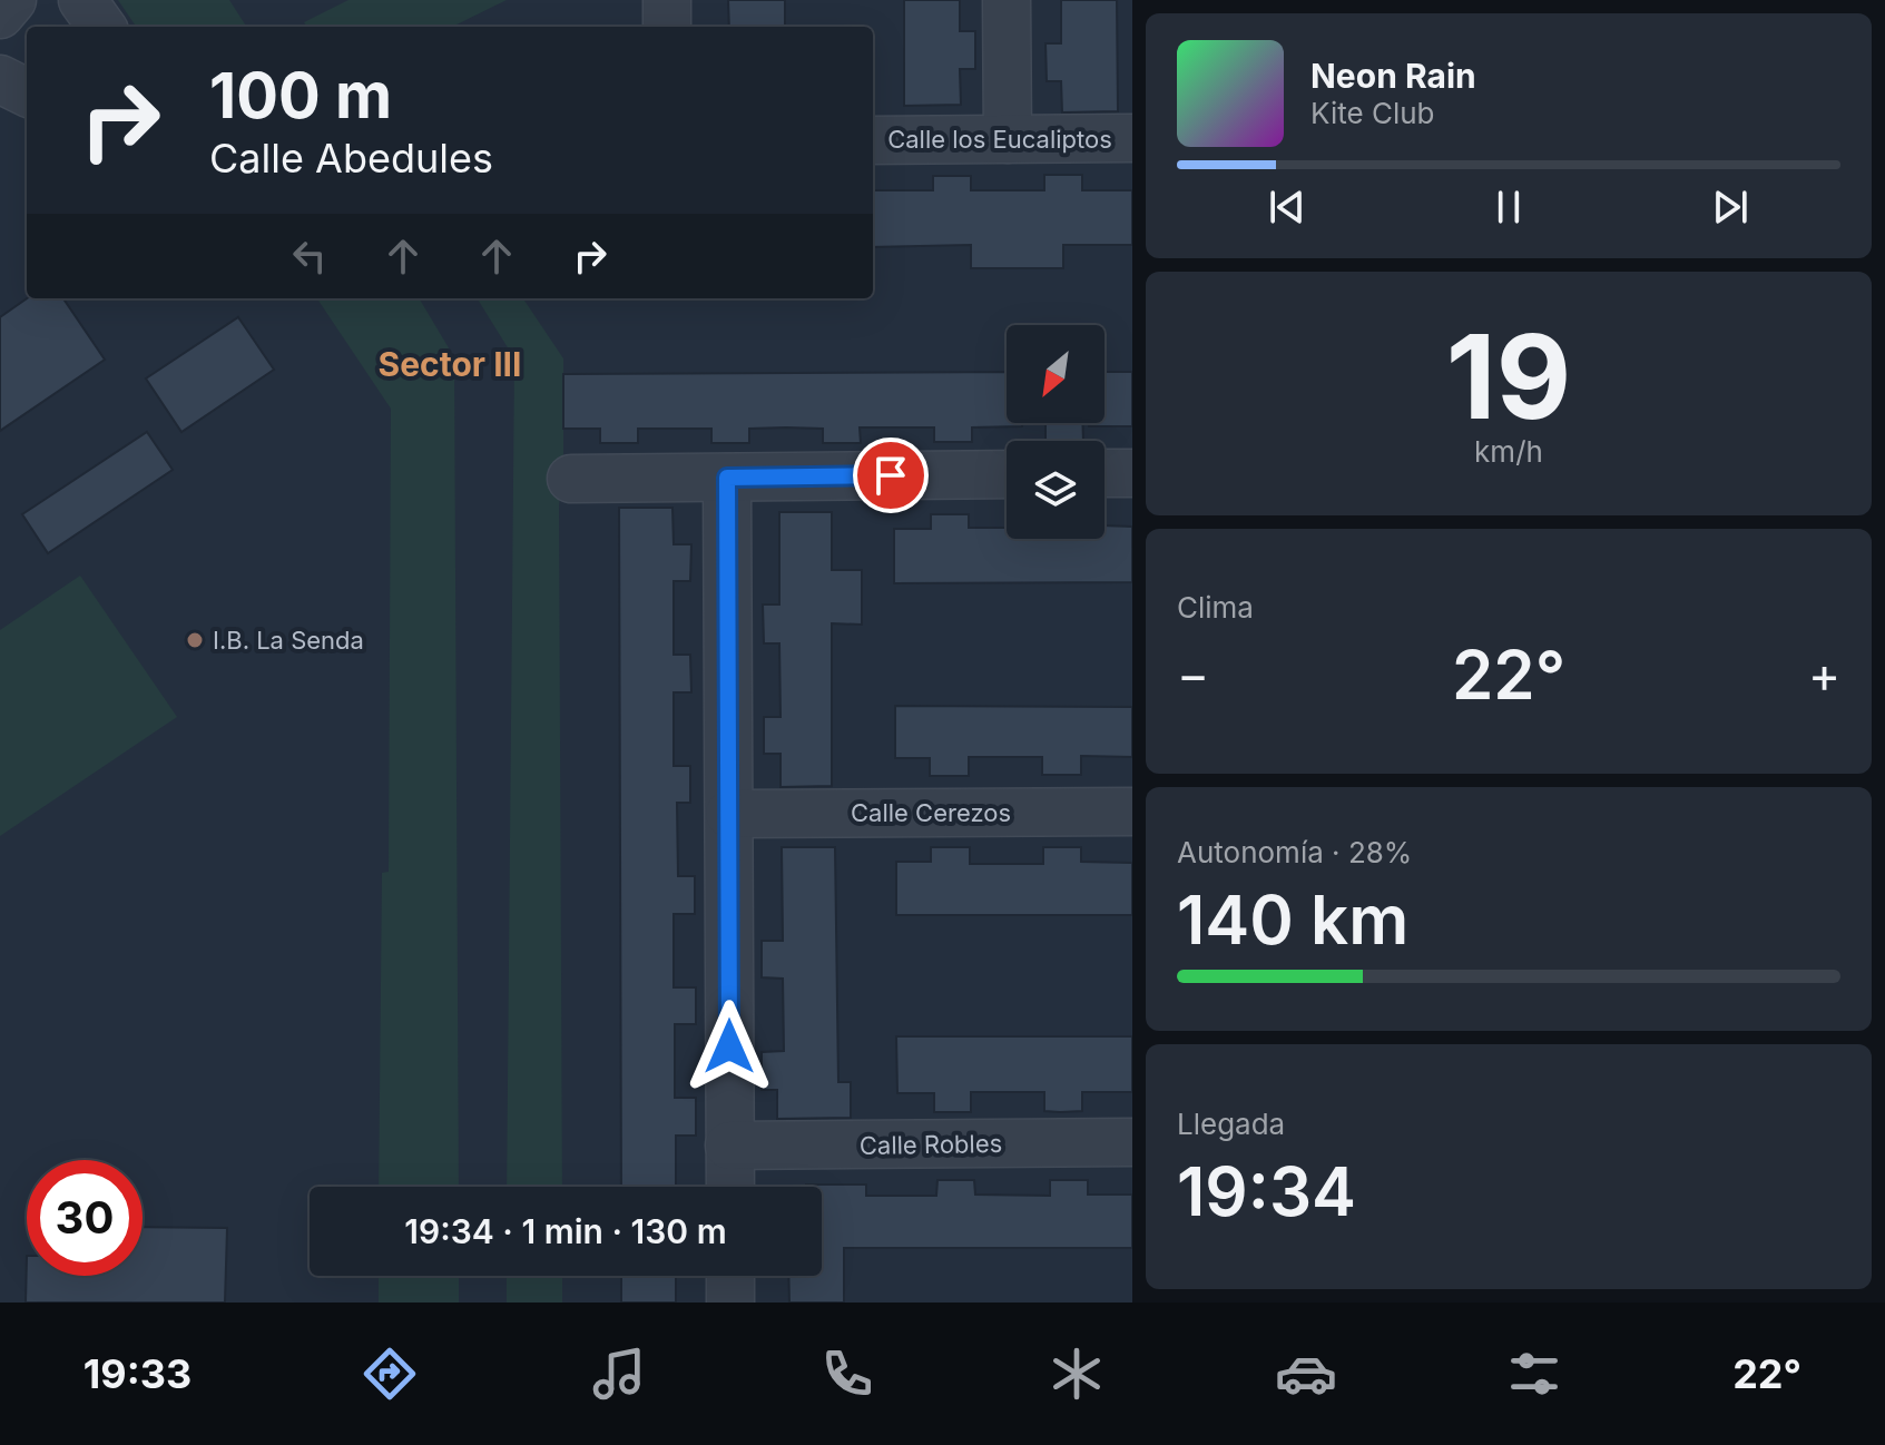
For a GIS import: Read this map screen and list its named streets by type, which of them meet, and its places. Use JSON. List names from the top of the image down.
{
  "streets": {
    "street": ["Calle los Eucaliptos", "Calle Cerezos", "Calle Robles"]
  },
  "districts": ["Sector III"],
  "places": ["I.B. La Senda"],
  "north": "bottom left",
  "page": {
    "turn": ["100 m", "Calle Abedules"],
    "song": ["Neon Rain", "Kite Club"],
    "tile": [
      ["19", "km/h"],
      "Clima",
      ["Autonomía · 28%", "140 km"],
      ["Llegada", "19:34"]
    ],
    "heat": ["−", "22°", "+"],
    "limit": "30",
    "trip": "19:34 · 1 min · 130 m",
    "tabs": ["19:33", "22°"]
  }
}
